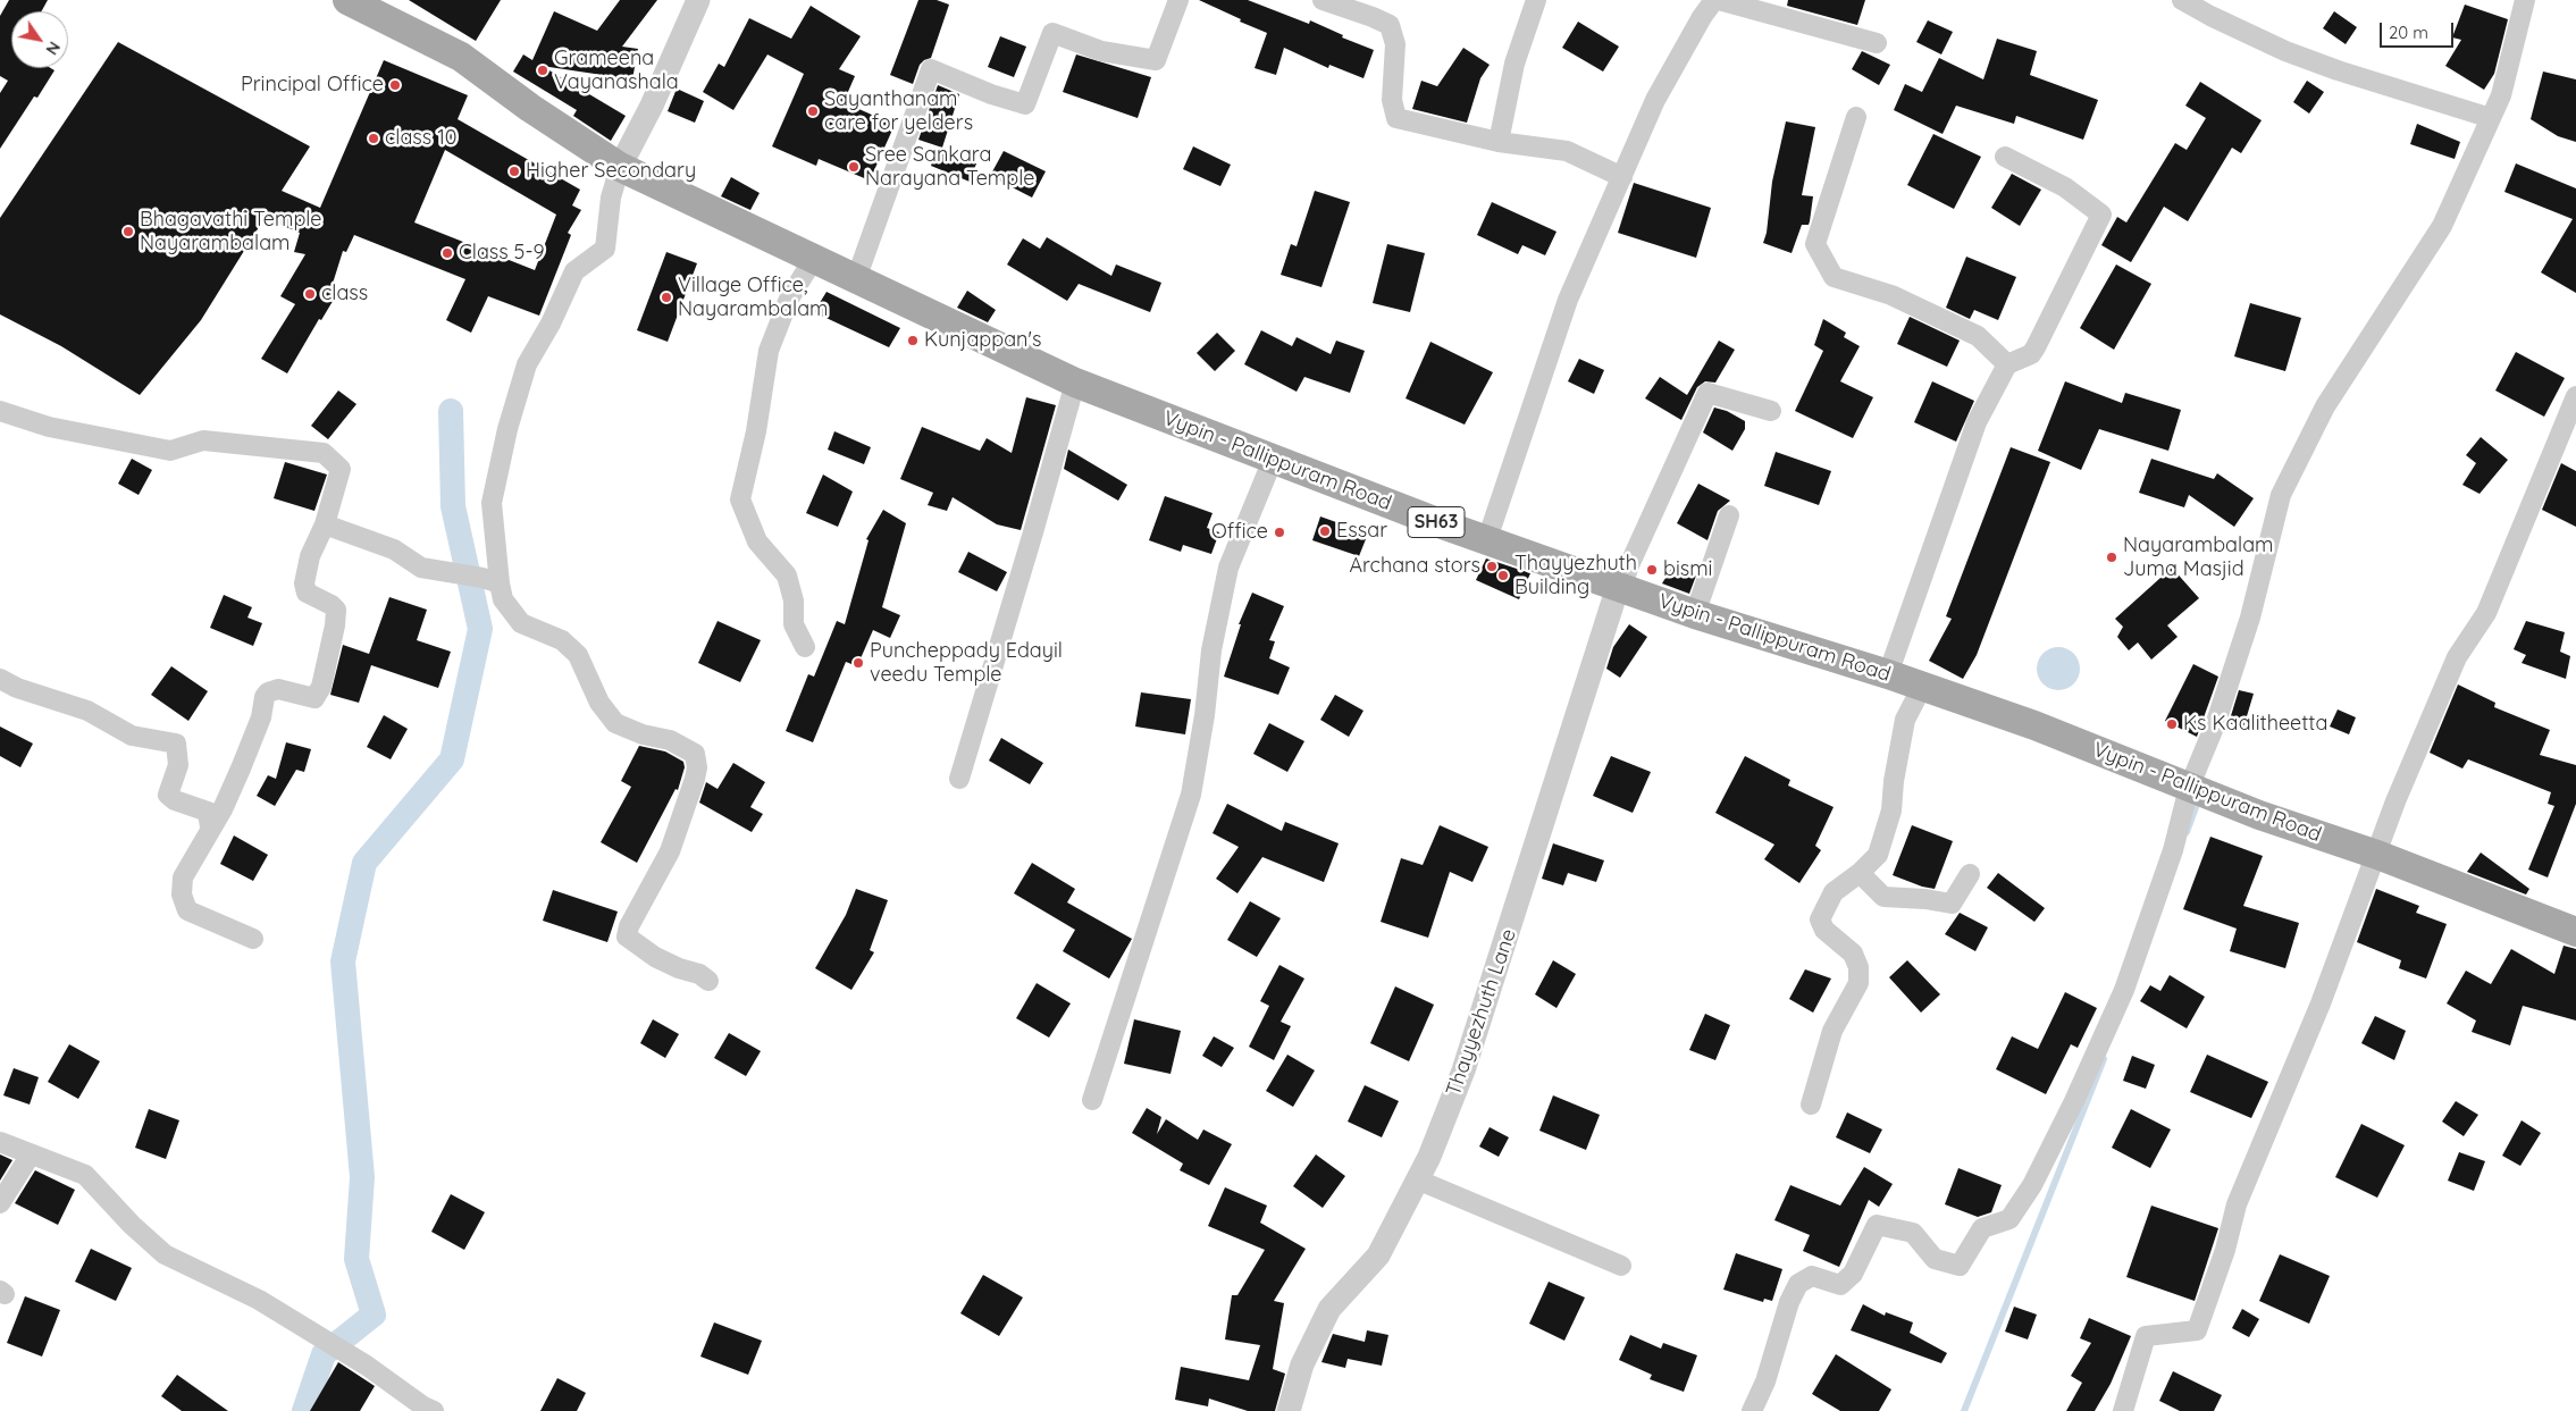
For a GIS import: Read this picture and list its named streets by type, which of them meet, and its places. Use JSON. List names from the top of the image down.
{
  "streets": {
    "main road": ["Vypin - Pallippuram Road", "SH63"],
    "street": ["Thayyezhuth Lane"]
  },
  "crossings": [
    ["Vypin - Pallippuram Road", "Thayyezhuth Lane"]
  ],
  "places": [
    "Grameena Vayanashala",
    "Principal Office",
    "Sayanthanam care for yelders",
    "class 10",
    "Sree Sankara Narayana Temple",
    "Higher Secondary",
    "Bhagavathi Temple Nayarambalam",
    "Class 5-9",
    "class",
    "Village Office, Nayarambalam",
    "Kunjappan's",
    "Essar",
    "Office",
    "Nayarambalam Juma Masjid",
    "Archana stors",
    "bismi",
    "Thayyezhuth Building",
    "Puncheppady Edayil veedu Temple",
    "Ks Kaalitheetta"
  ],
  "scale_bar": "20 m",
  "north": "bottom right"
}
